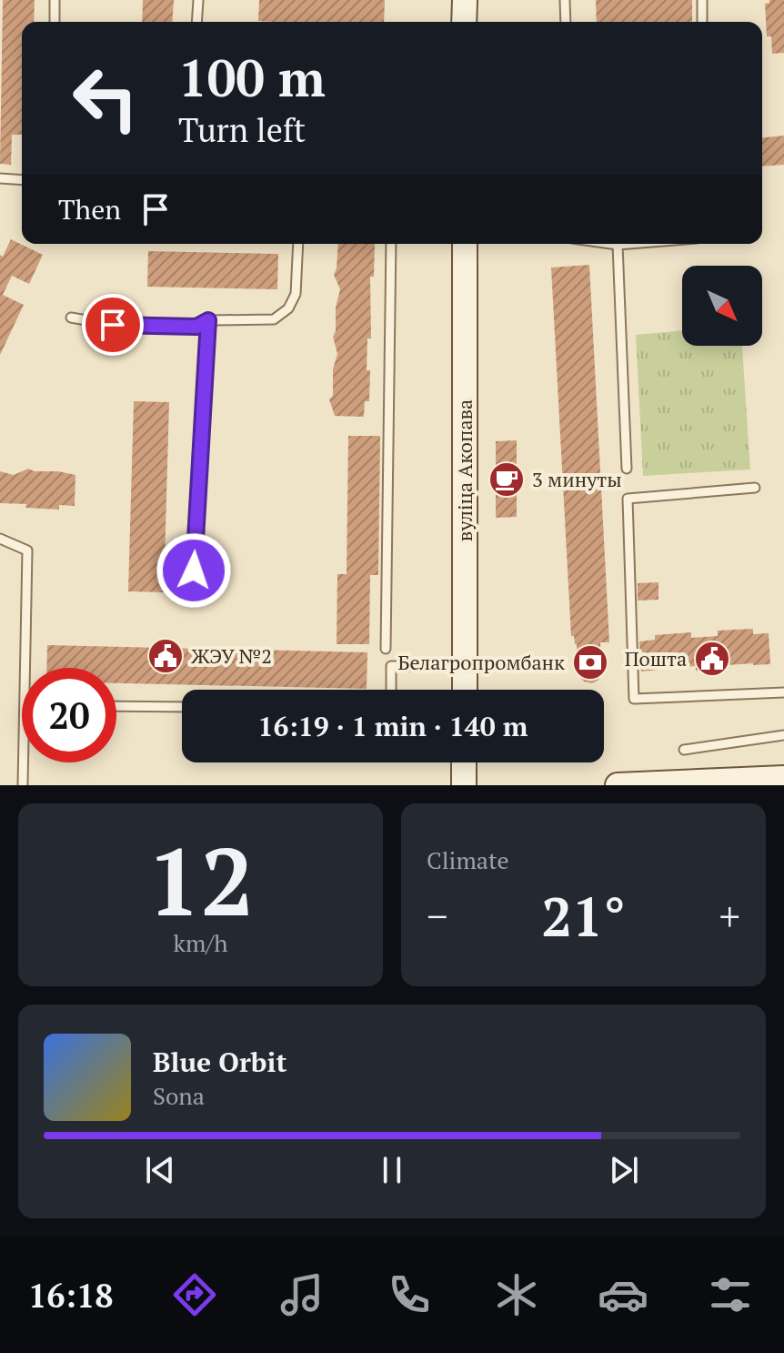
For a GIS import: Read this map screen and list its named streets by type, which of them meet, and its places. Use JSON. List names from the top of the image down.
{
  "streets": {
    "main road": ["вуліца Акопава"]
  },
  "places": {
    "cafe": ["3 минуты"],
    "public building": ["ЖЭУ №2", "Пошта"],
    "bank": ["Белагропромбанк"]
  },
  "north": "bottom right",
  "page": {
    "turn": ["100 m", "Turn left"],
    "then": "Then",
    "limit": "20",
    "trip": "16:19 · 1 min · 140 m",
    "tile": [
      ["12", "km/h"],
      "Climate"
    ],
    "heat": ["−", "21°", "+"],
    "song": ["Blue Orbit", "Sona"],
    "tabs": "16:18"
  }
}
